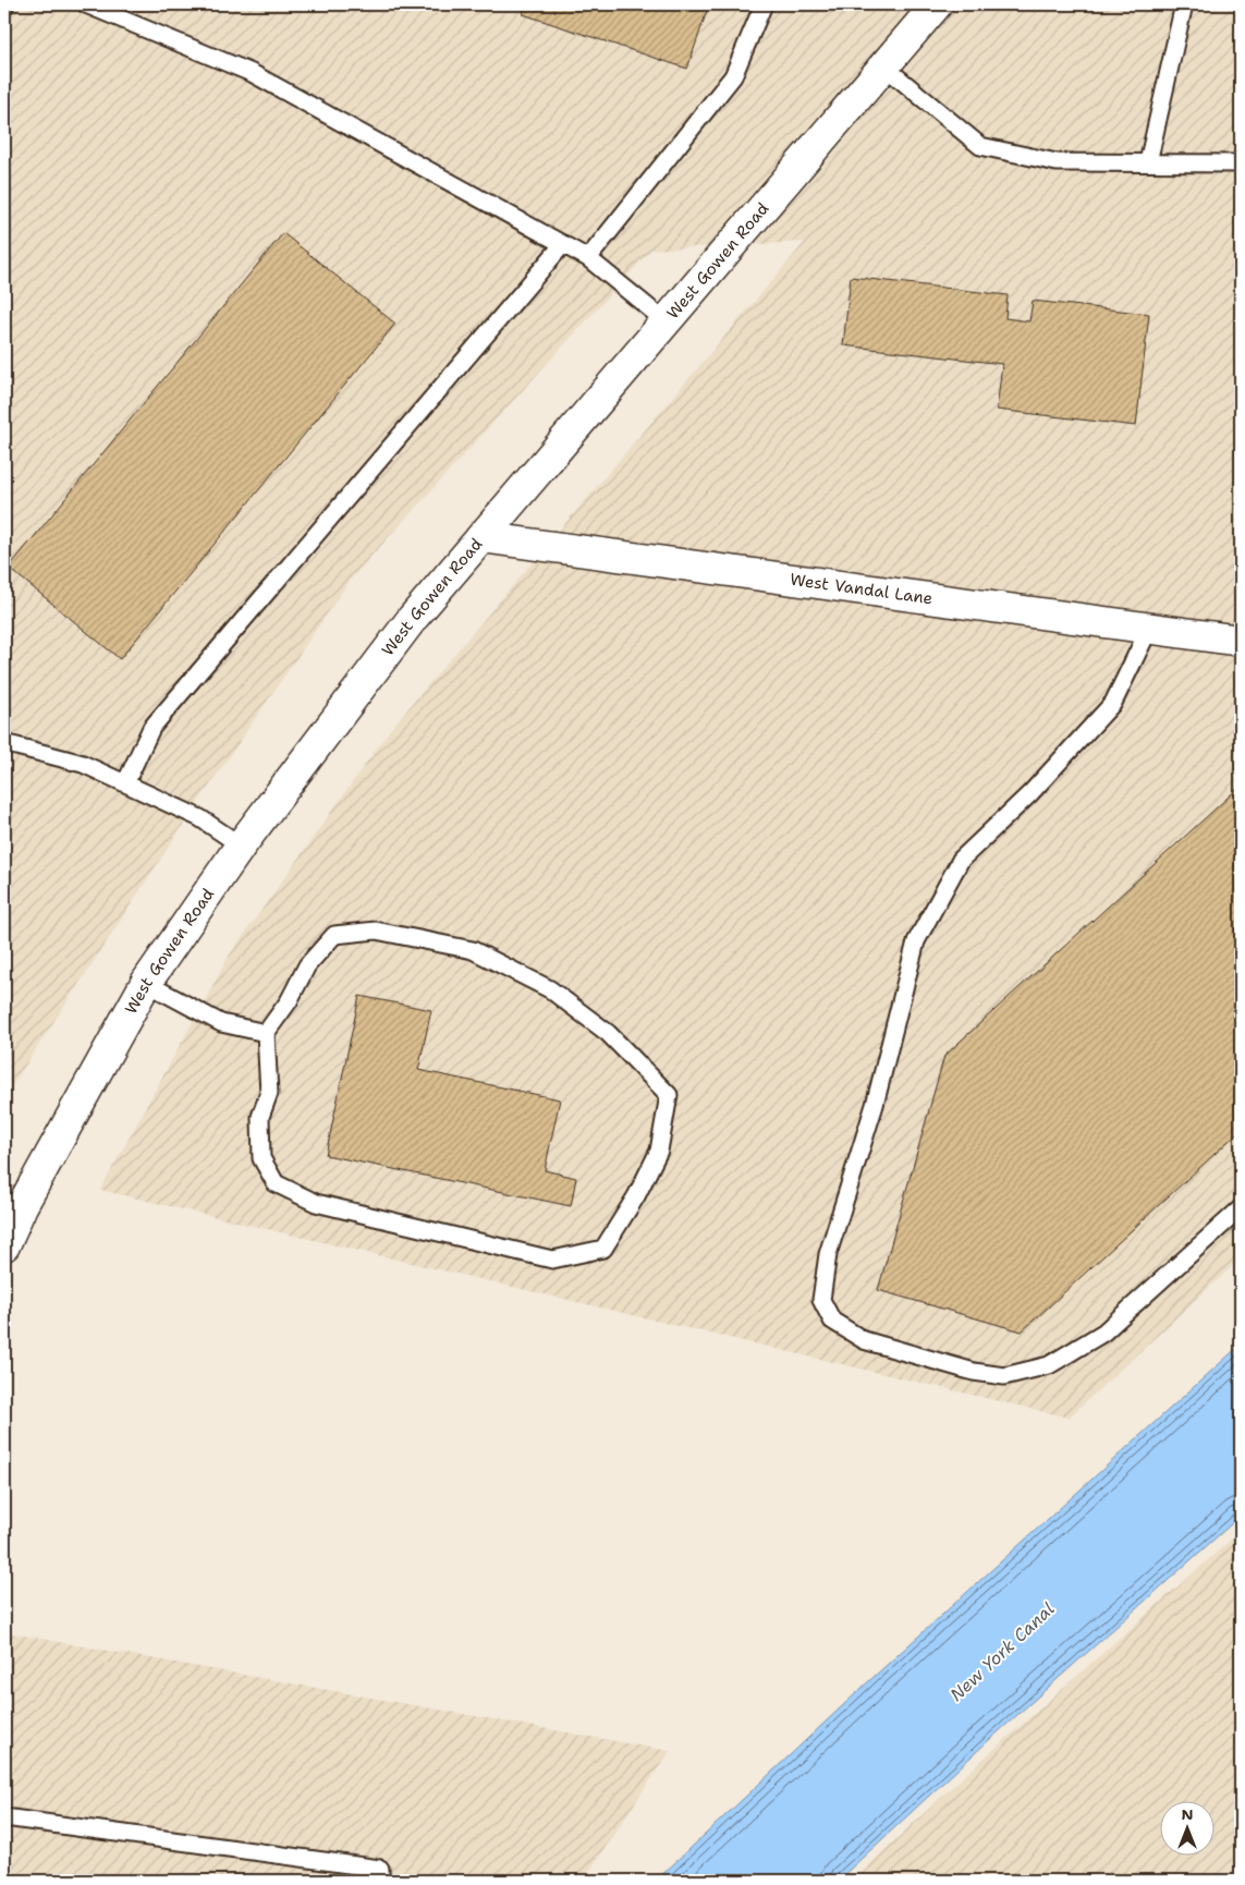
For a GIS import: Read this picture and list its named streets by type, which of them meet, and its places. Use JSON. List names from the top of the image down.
{
  "streets": {
    "street": ["West Gowen Road", "West Vandal Lane"]
  },
  "crossings": [
    ["West Gowen Road", "West Vandal Lane"]
  ],
  "water": ["New York Canal"],
  "north": "top"
}
